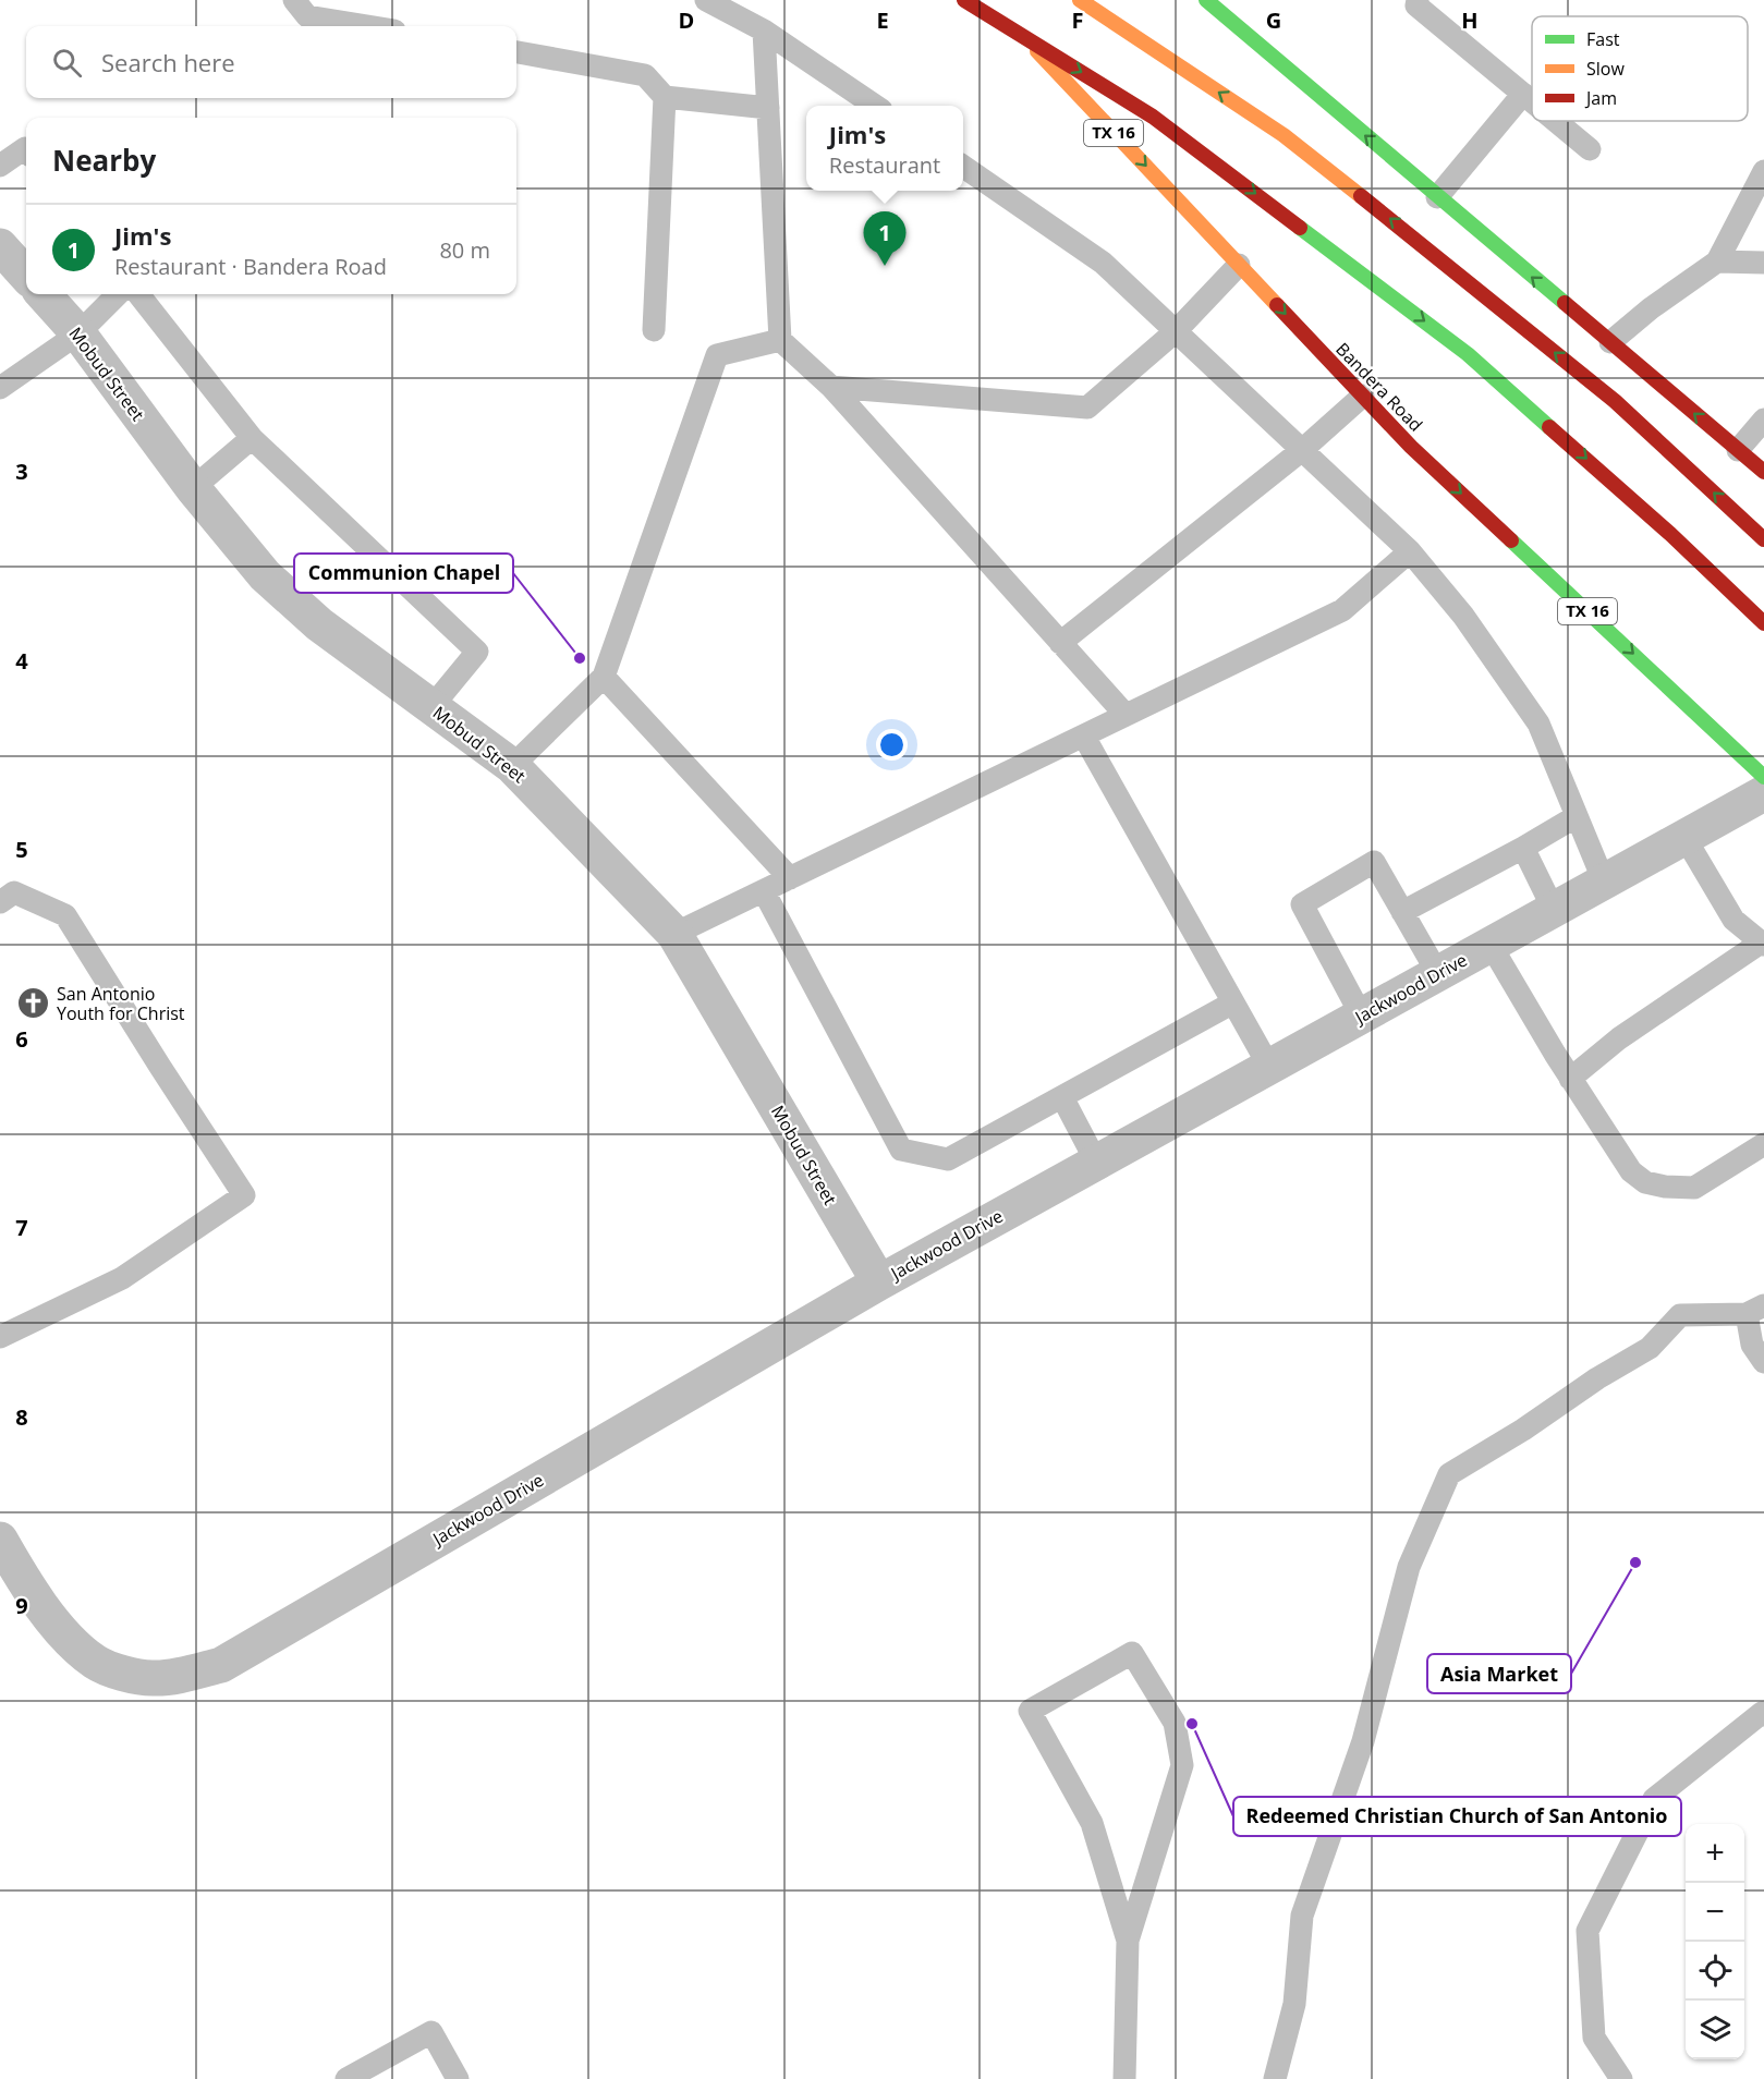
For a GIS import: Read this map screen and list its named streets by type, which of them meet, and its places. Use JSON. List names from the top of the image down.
{
  "streets": {
    "main road": ["TX 16", "Bandera Road"],
    "street": ["Mobud Street", "Jackwood Drive"]
  },
  "crossings": [
    ["Mobud Street", "Jackwood Drive"]
  ],
  "places": {
    "other": ["Communion Chapel", "Asia Market", "Redeemed Christian Church of San Antonio"],
    "church": ["San Antonio Youth for Christ"]
  },
  "legend": ["Fast", "Slow", "Jam"],
  "page": {
    "search": "Search here",
    "popup": ["Jim's", "Restaurant"],
    "heading": "Nearby",
    "list": [
      {
        "mark": "1",
        "name": "Jim's",
        "note": "Restaurant · Bandera Road",
        "value": "80 m"
      }
    ],
    "pins": "1",
    "map_buttons": ["+", "−"]
  },
  "grid": {
    "columns": [
      "D",
      "E",
      "F",
      "G",
      "H"
    ],
    "rows": [
      "3",
      "4",
      "5",
      "6",
      "7",
      "8",
      "9"
    ]
  }
}
